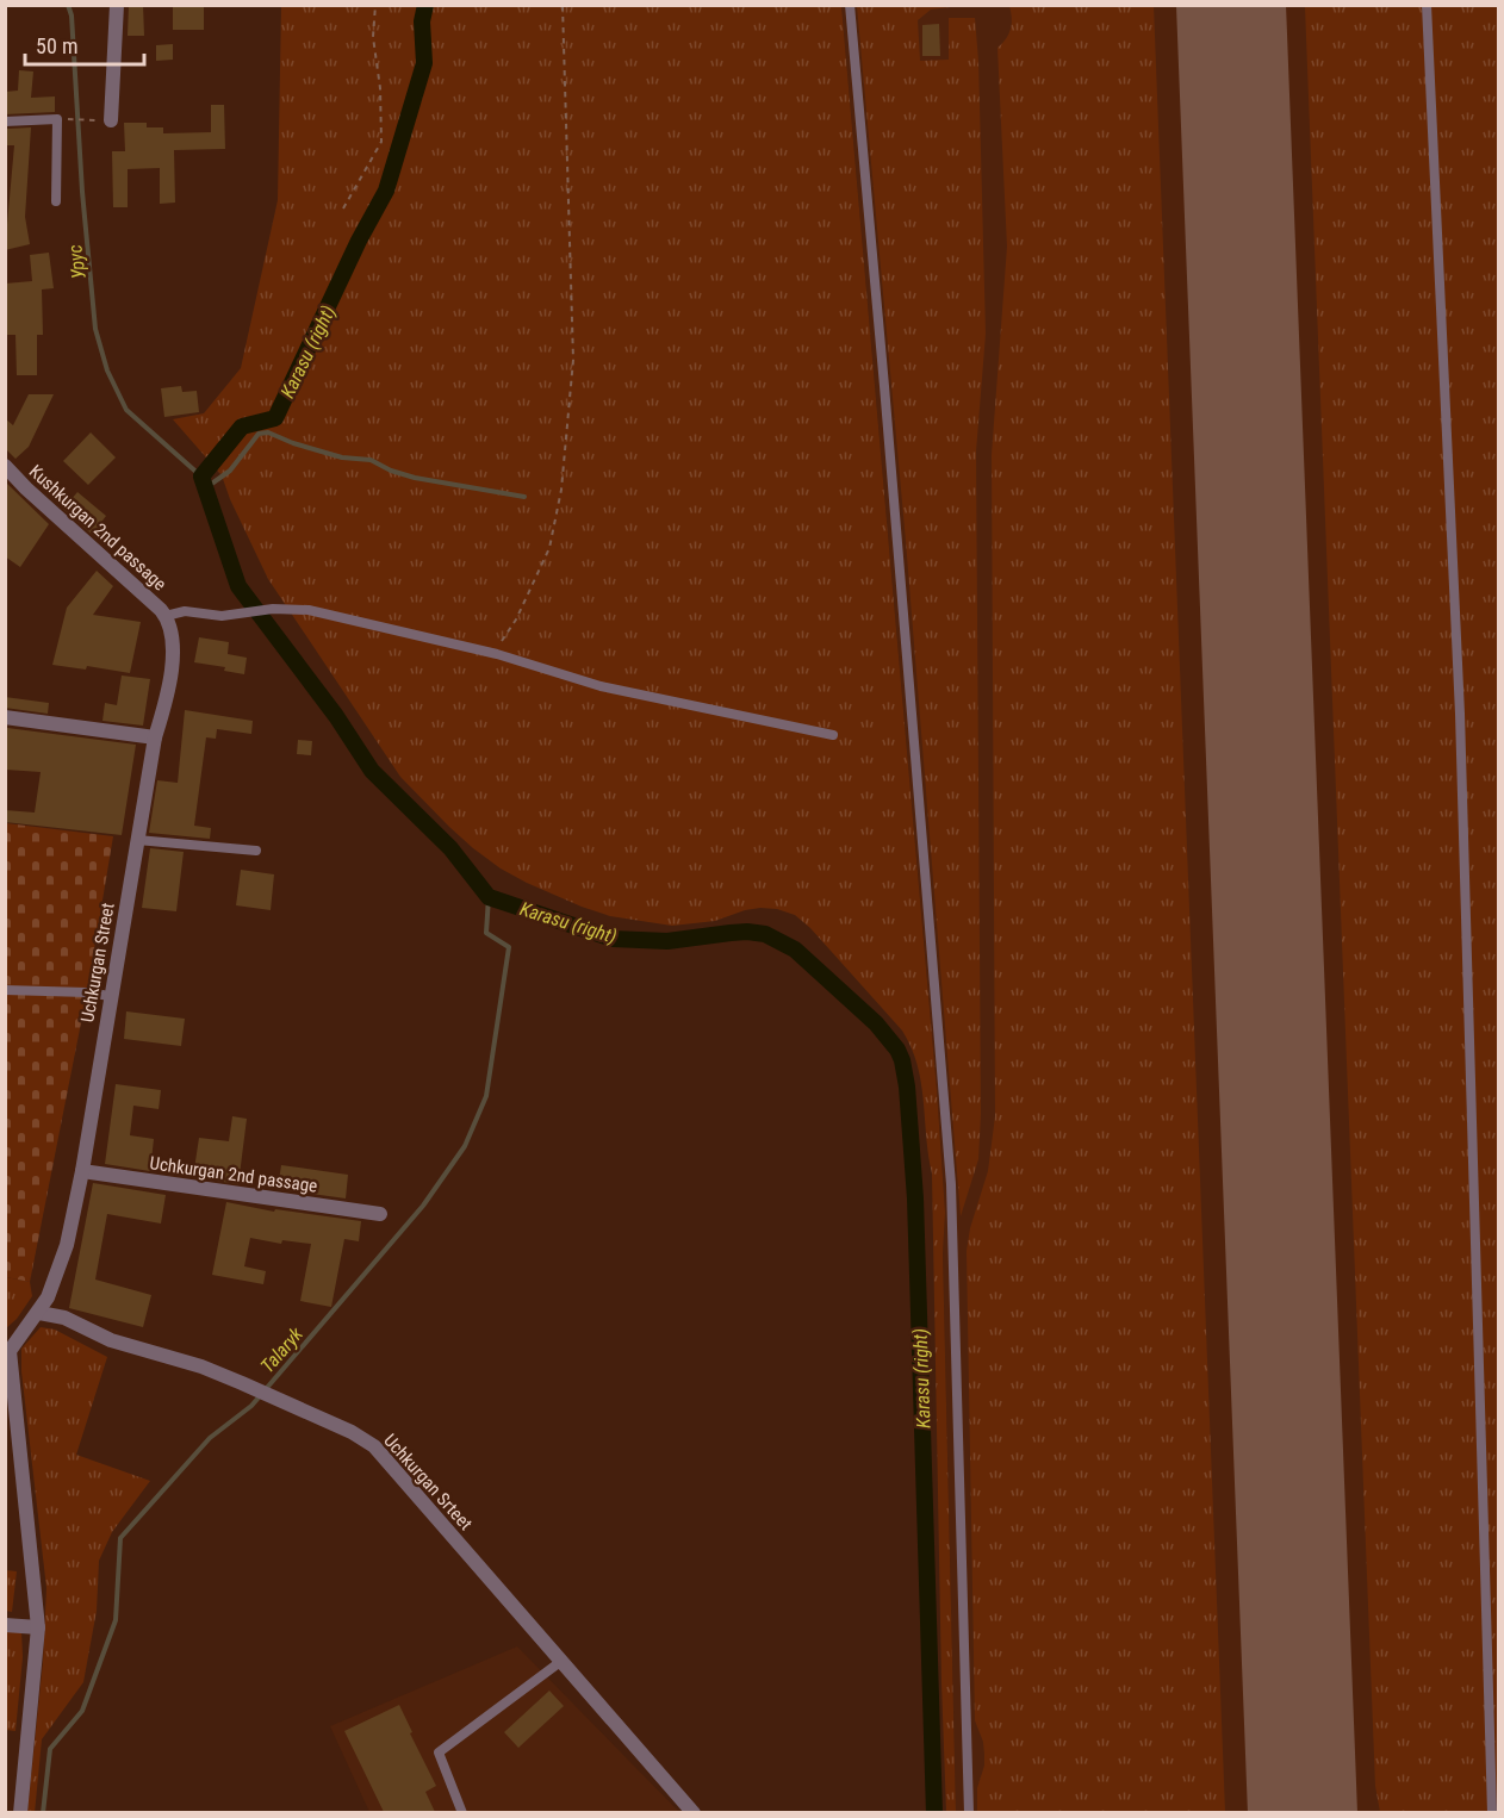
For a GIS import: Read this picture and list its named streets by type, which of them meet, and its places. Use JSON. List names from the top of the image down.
{
  "streets": {
    "street": [
      "Kushkurgan 2nd passage",
      "Uchkurgan Street",
      "Uchkurgan 2nd passage",
      "Uchkurgan Srteet"
    ]
  },
  "crossings": [
    ["Kushkurgan 2nd passage", "Uchkurgan Street"],
    ["Uchkurgan Street", "Uchkurgan 2nd passage"],
    ["Uchkurgan Street", "Uchkurgan Srteet"]
  ],
  "water": ["Урус", "Karasu (right)", "Talaryk"],
  "scale_bar": "50 m"
}
